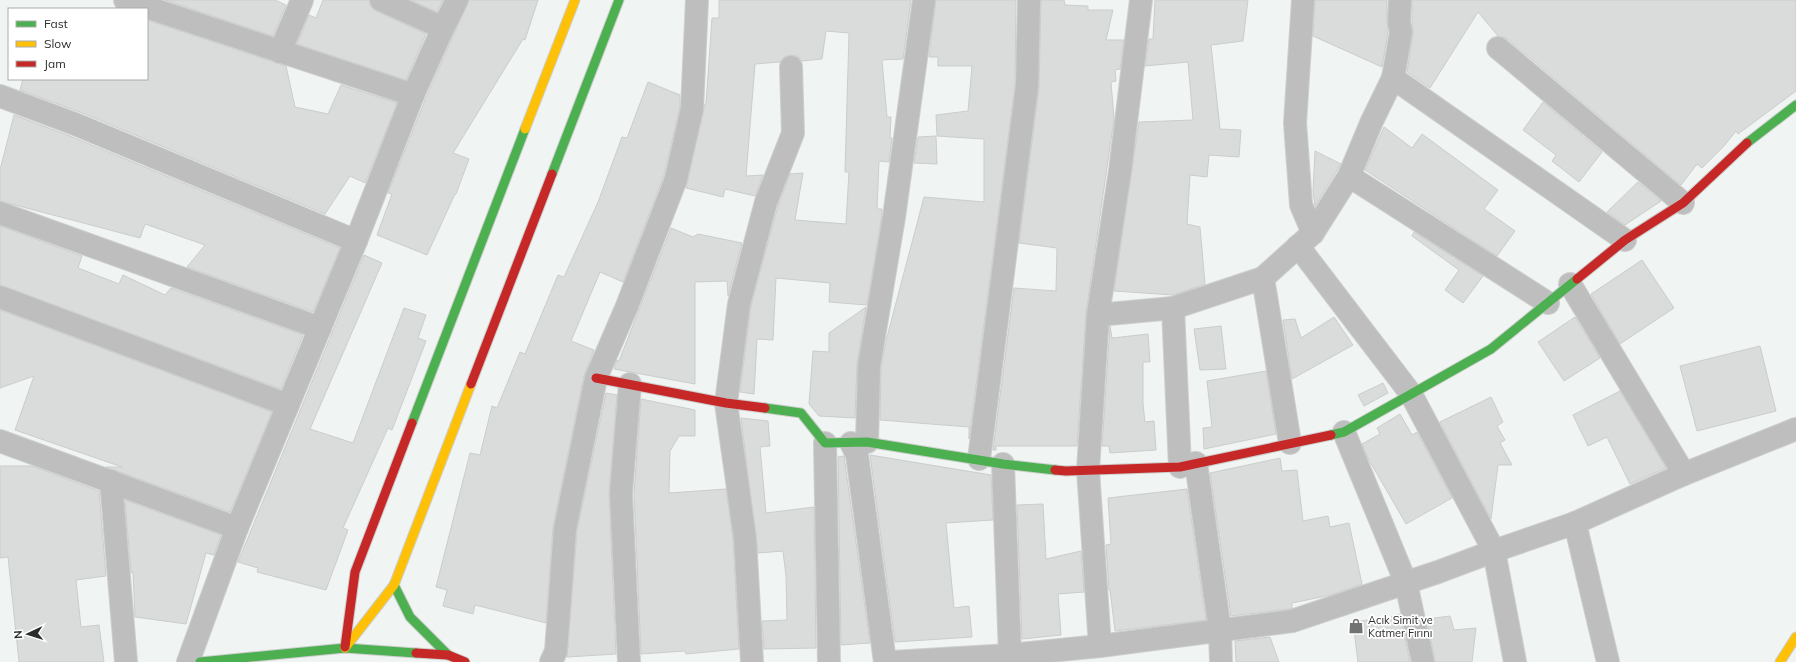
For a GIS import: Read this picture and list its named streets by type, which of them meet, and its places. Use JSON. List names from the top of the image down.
{
  "places": {
    "shop": ["Acık Simit ve Katmer Fırını"]
  },
  "legend": ["Fast", "Slow", "Jam"],
  "north": "left"
}
